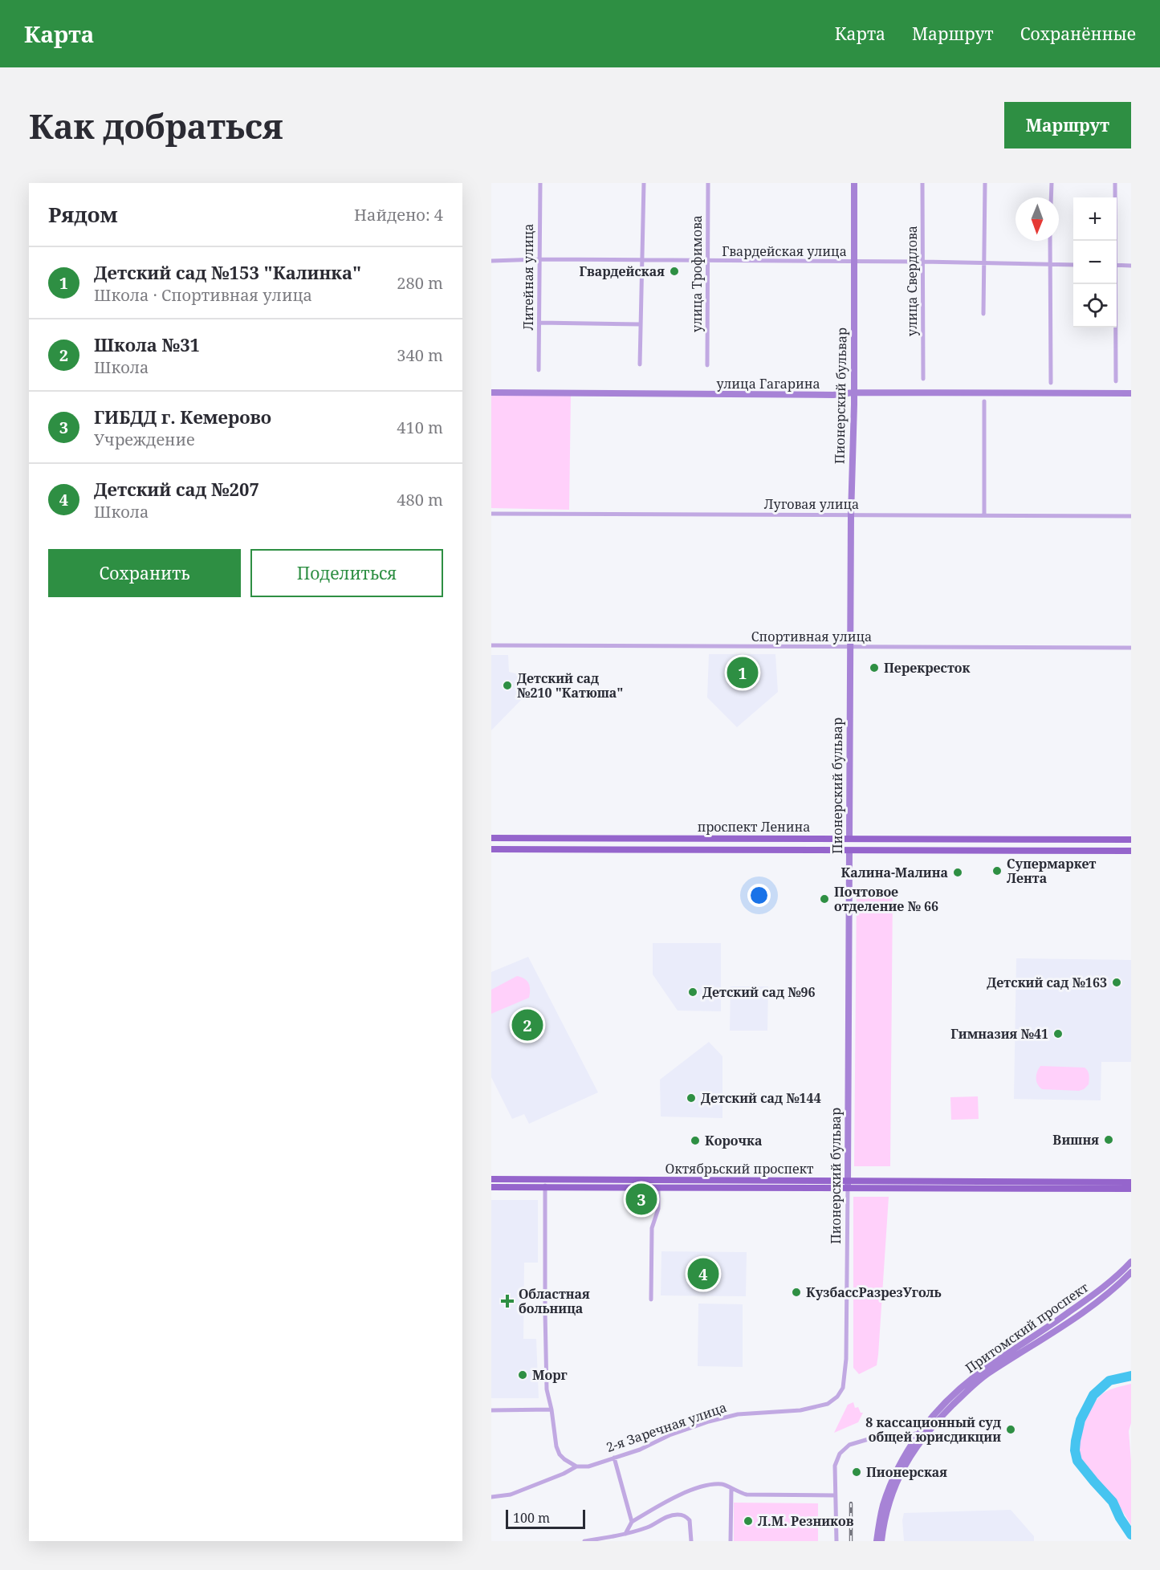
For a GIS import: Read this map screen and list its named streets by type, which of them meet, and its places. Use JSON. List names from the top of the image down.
{
  "streets": {
    "main road": ["Пионерский бульвар", "проспект Ленина", "Октябрьский проспект"],
    "street": [
      "Гвардейская улица",
      "улица Трофимова",
      "Литейная улица",
      "улица Свердлова",
      "улица Гагарина",
      "Луговая улица",
      "Спортивная улица",
      "Притомский проспект",
      "2-я Заречная улица"
    ]
  },
  "crossings": [
    ["Гвардейская улица", "улица Трофимова"],
    ["Гвардейская улица", "Литейная улица"],
    ["Гвардейская улица", "улица Свердлова"],
    ["Гвардейская улица", "Пионерский бульвар"],
    ["улица Гагарина", "Пионерский бульвар"],
    ["Пионерский бульвар", "Луговая улица"],
    ["Пионерский бульвар", "Спортивная улица"],
    ["Пионерский бульвар", "проспект Ленина"],
    ["Пионерский бульвар", "Октябрьский проспект"],
    ["Пионерский бульвар", "2-я Заречная улица"]
  ],
  "places": {
    "other": [
      "Гвардейская",
      "Перекресток",
      "Детский сад №210 \"Катюша\"",
      "Супермаркет Лента",
      "Калина-Малина",
      "Почтовое отделение № 66",
      "Детский сад №163",
      "Детский сад №96",
      "Гимназия №41",
      "Детский сад №144",
      "Вишня",
      "Корочка",
      "КузбассРазрезУголь",
      "Морг",
      "8 кассационный суд общей юрисдикции",
      "Пионерская",
      "Л.М. Резников"
    ],
    "health": ["Областная больница"]
  },
  "scale_bar": "100 m",
  "north": "bottom",
  "page": {
    "header": "Карта",
    "nav": ["Карта", "Маршрут", "Сохранённые"],
    "buttons": [
      "Маршрут",
      ["Сохранить", "Поделиться"]
    ],
    "title": "Как добраться",
    "heading": ["Рядом", "Найдено: 4"],
    "map_buttons": ["+", "−"],
    "list": [
      {
        "mark": "1",
        "name": "Детский сад №153 \"Калинка\"",
        "note": "Школа · Спортивная улица",
        "value": "280 m"
      },
      {
        "mark": "2",
        "name": "Школа №31",
        "note": "Школа",
        "value": "340 m"
      },
      {
        "mark": "3",
        "name": "ГИБДД г. Кемерово",
        "note": "Учреждение",
        "value": "410 m"
      },
      {
        "mark": "4",
        "name": "Детский сад №207",
        "note": "Школа",
        "value": "480 m"
      }
    ],
    "pins": [
      "1",
      "2",
      "3",
      "4"
    ],
    "scale": "100 m"
  }
}
